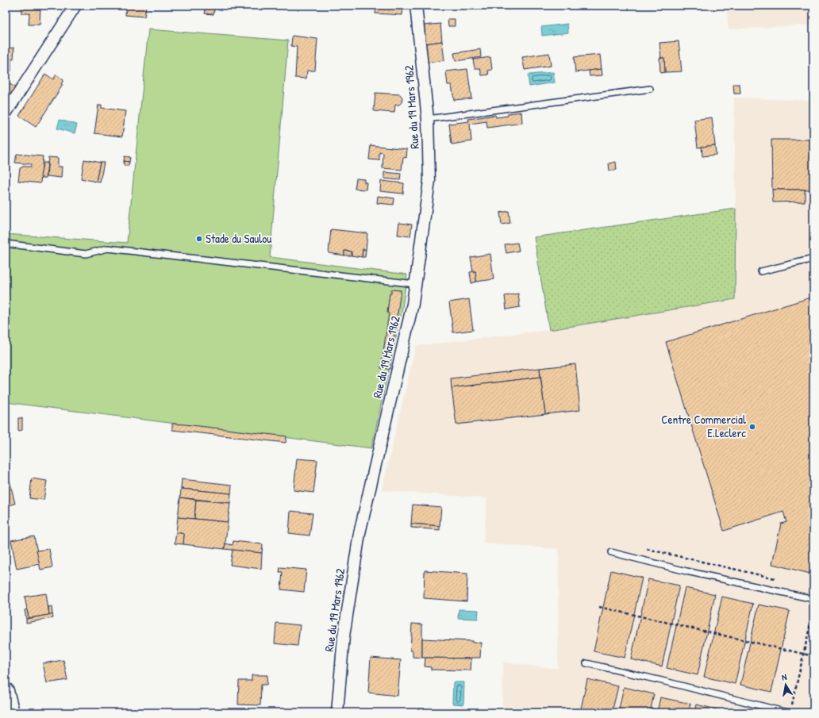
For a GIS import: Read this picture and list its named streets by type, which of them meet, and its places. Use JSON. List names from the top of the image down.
{
  "streets": {
    "street": ["Rue du 19 Mars 1962"]
  },
  "places": ["Stade du Saulou", "Centre Commercial E.Leclerc"],
  "north": "top"
}
